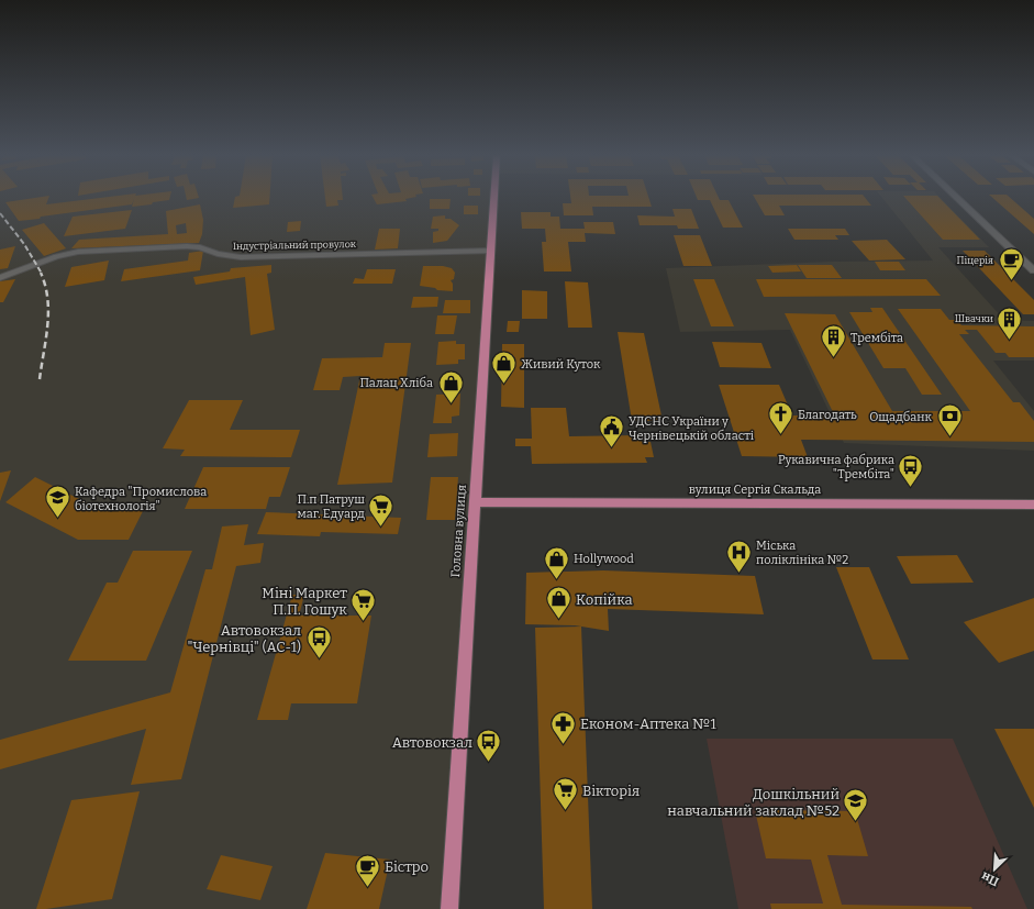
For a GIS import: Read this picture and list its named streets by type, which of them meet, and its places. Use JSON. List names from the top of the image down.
{
  "streets": {
    "main road": ["вулиця Сергія Скальда", "Головна вулиця"],
    "street": ["Індустріальний провулок"]
  },
  "crossings": [
    ["Індустріальний провулок", "Головна вулиця"],
    ["вулиця Сергія Скальда", "Головна вулиця"]
  ],
  "places": {
    "cafe": ["Піцерія", "Бістро"],
    "building": ["Швачки", "Трембіта"],
    "shop": [
      "Живий Куток",
      "Палац Хліба",
      "Hollywood",
      "Копійка"
    ],
    "church": ["Благодать"],
    "bank": ["Ощадбанк"],
    "public building": ["УДСНС України у Чернівецькій області"],
    "bus stop": ["Рукавична фабрика \"Трембіта\"", "Автовокзал \"Чернівці\" (АС-1)", "Автовокзал"],
    "school or university": ["Кафедра \"Промислова біотехнологія\"", "Дошкільний навчальний заклад №52"],
    "supermarket": ["П.п Патруш маг. Едуард", "Міні Маркет П.П. Гошук", "Вікторія"],
    "hospital": ["Міська поліклініка №2"],
    "pharmacy": ["Економ-Аптека №1"]
  },
  "north": "bottom left"
}
